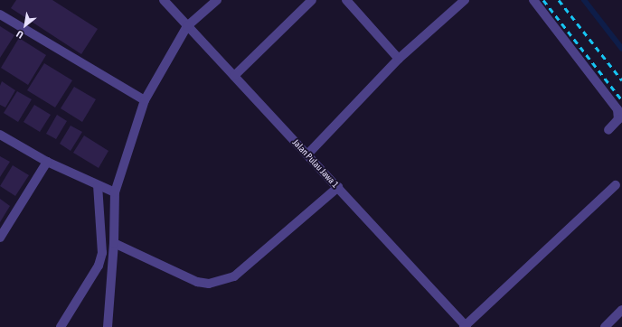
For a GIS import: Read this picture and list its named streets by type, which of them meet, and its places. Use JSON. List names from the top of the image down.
{
  "streets": {
    "street": ["Jalan Pulau Jawa 1"]
  },
  "north": "bottom left"
}
